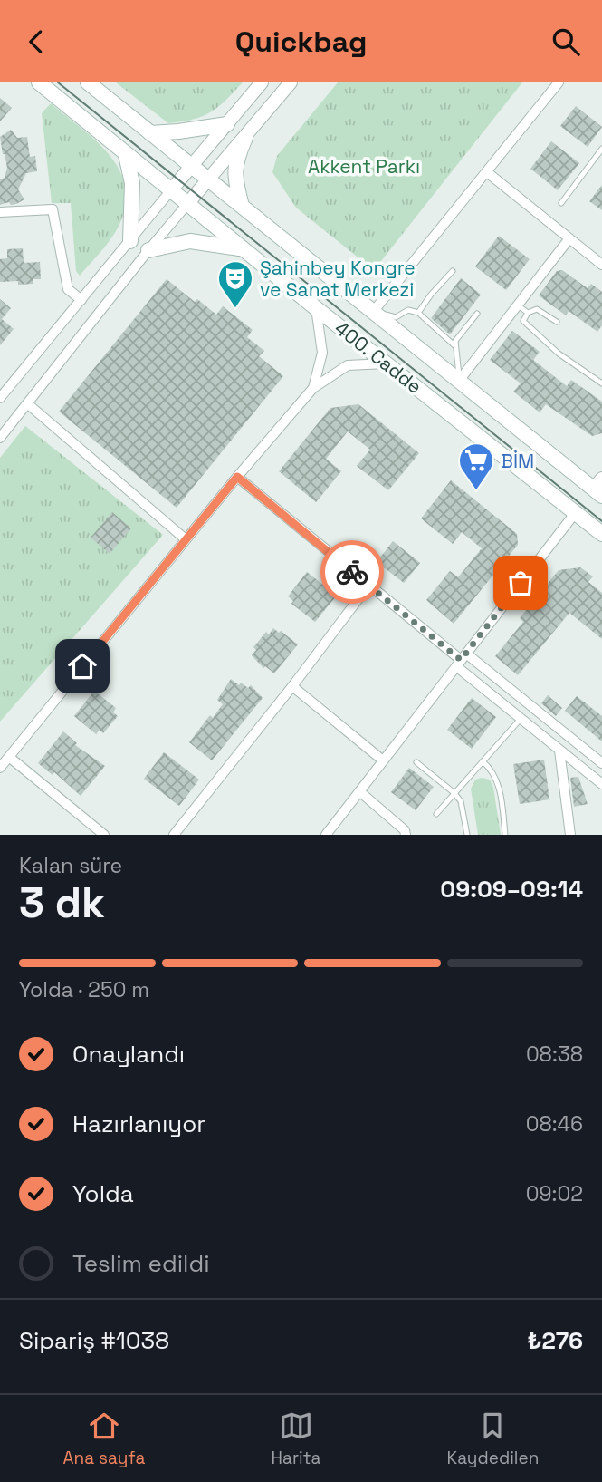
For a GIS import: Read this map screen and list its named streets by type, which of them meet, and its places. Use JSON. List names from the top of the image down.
{
  "streets": {
    "main road": ["400. Cadde"]
  },
  "parks": ["Akkent Parkı"],
  "places": {
    "theatre": ["Şahinbey Kongre ve Sanat Merkezi"],
    "supermarket": ["BİM"]
  },
  "page": {
    "header": "Quickbag",
    "heading": ["3 dk", "Kalan süre", "09:09–09:14"],
    "panel": ["Sipariş #1038", "₺276"],
    "bar": "Yolda · 250 m",
    "list": [
      ["Onaylandı", "08:38"],
      ["Hazırlanıyor", "08:46"],
      ["Yolda", "09:02"],
      "Teslim edildi"
    ],
    "tabs": ["Ana sayfa", "Harita", "Kaydedilen"]
  }
}
